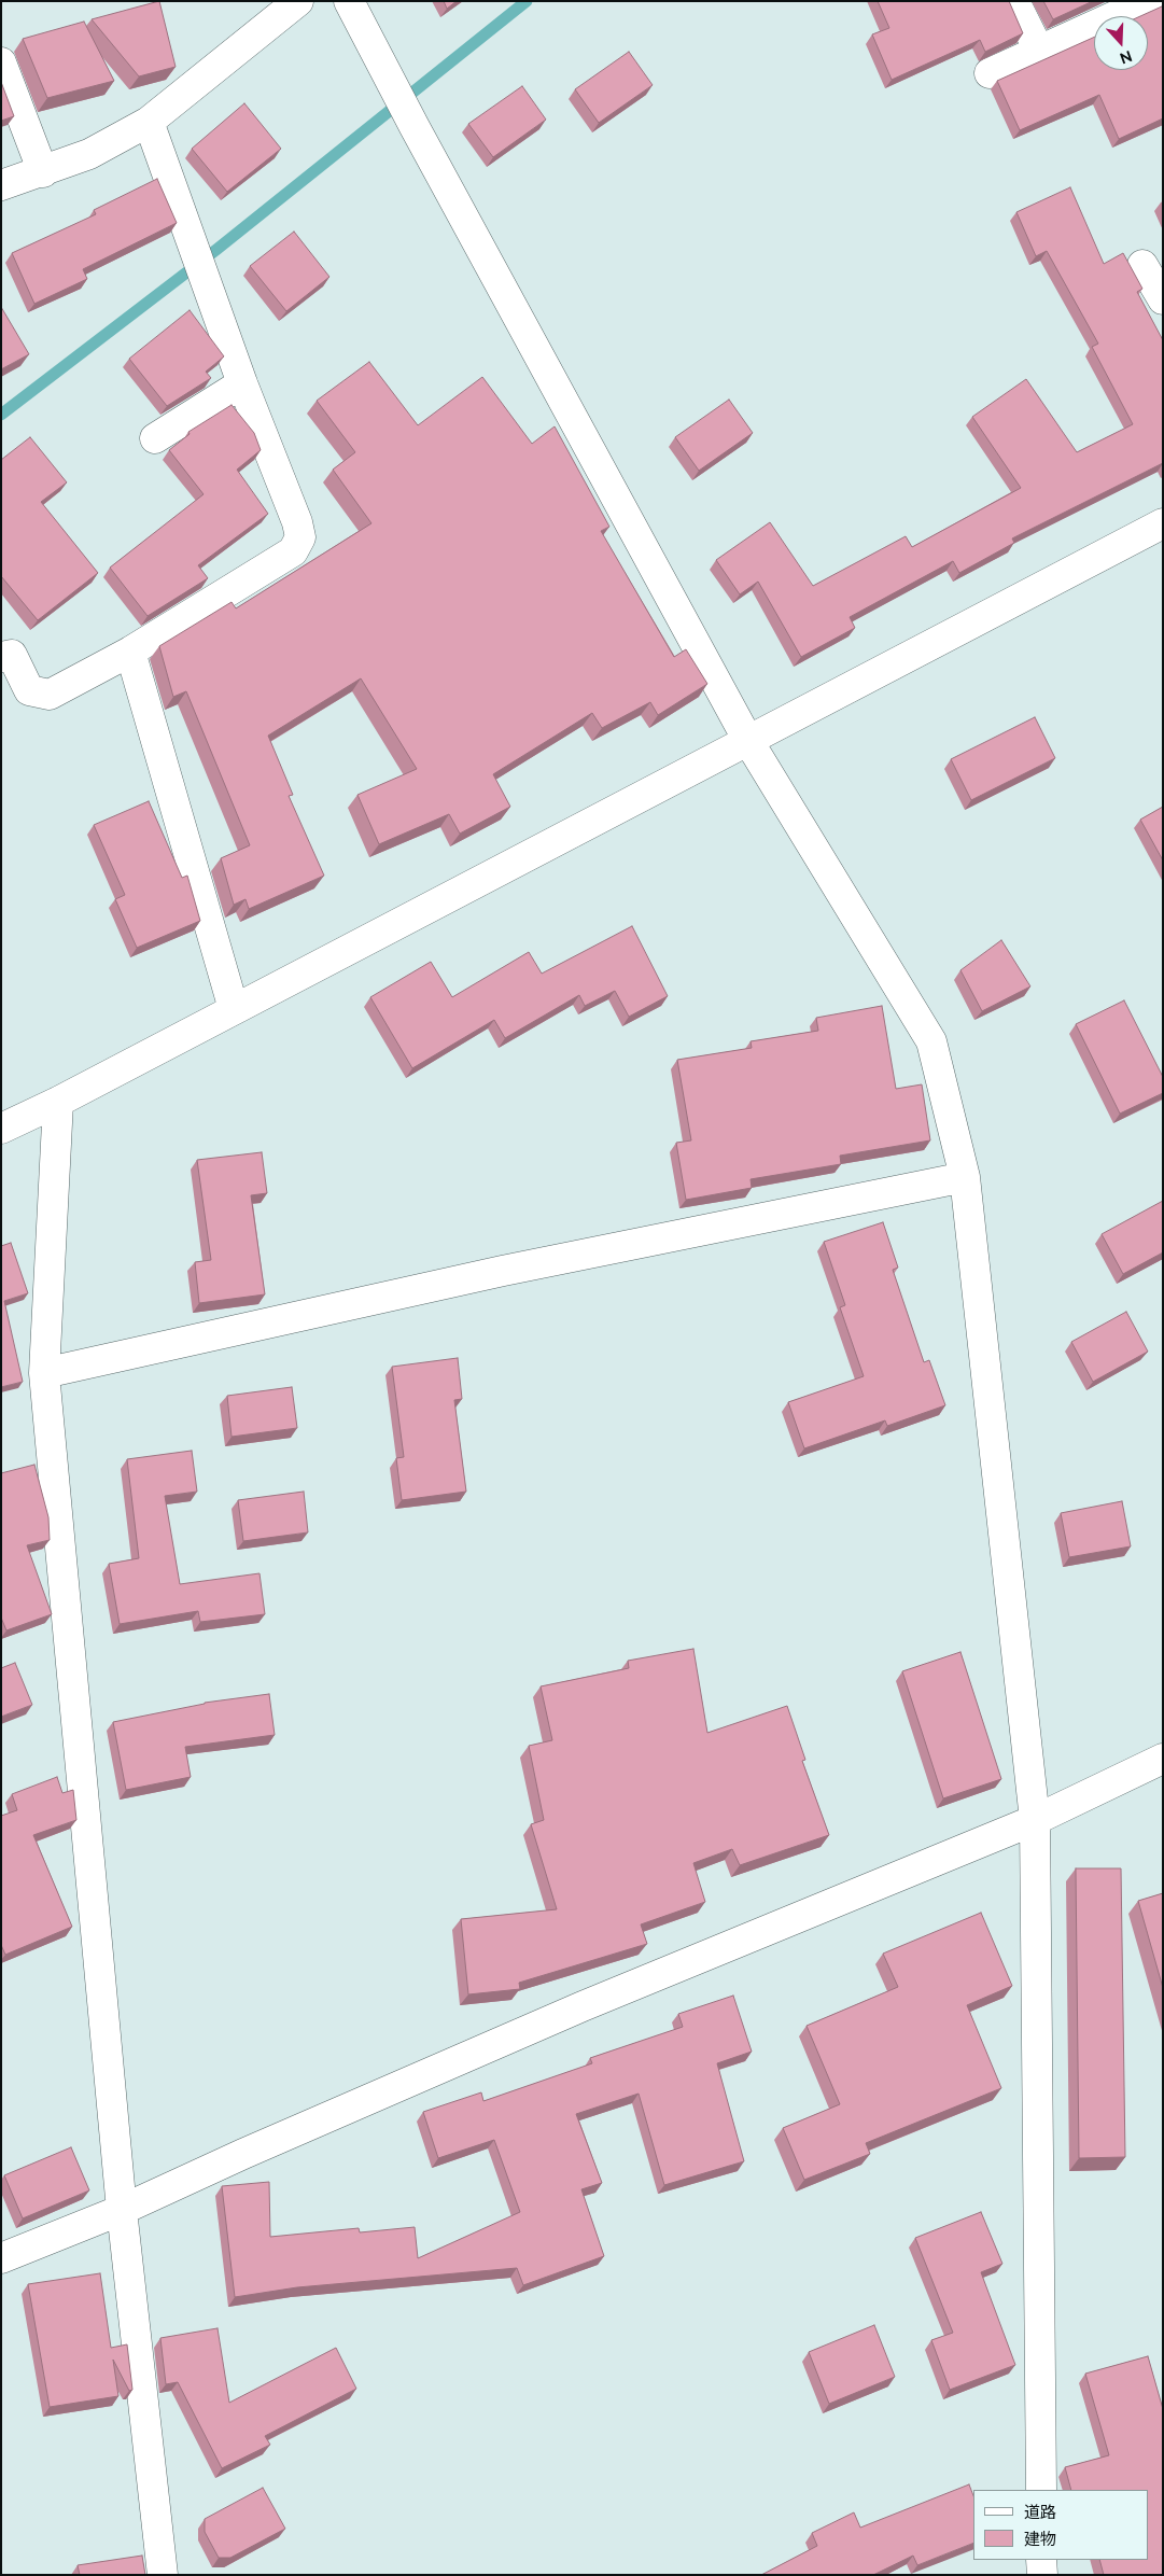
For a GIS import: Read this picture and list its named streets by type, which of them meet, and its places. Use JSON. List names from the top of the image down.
{
  "legend": ["道路", "建物"],
  "north": "bottom"
}
